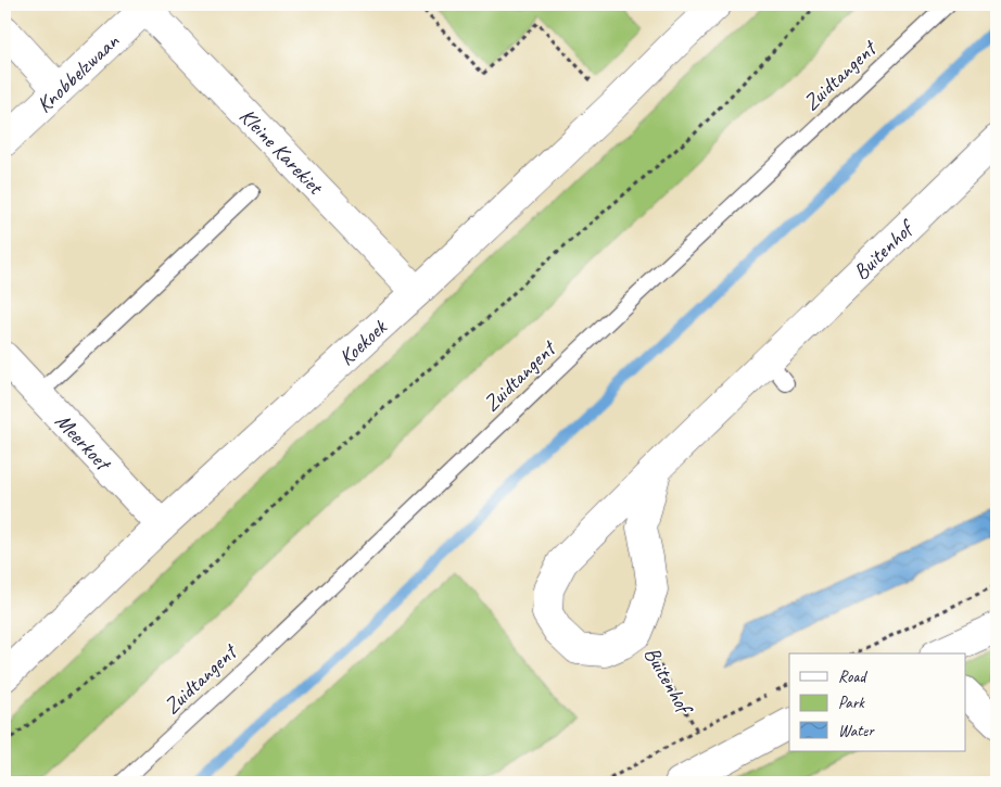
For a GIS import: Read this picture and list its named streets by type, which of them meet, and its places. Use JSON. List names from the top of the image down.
{
  "streets": {
    "street": [
      "Knobbelzwaan",
      "Kleine Karekiet",
      "Buitenhof",
      "Koekoek",
      "Meerkoet"
    ],
    "lane": ["Zuidtangent"]
  },
  "crossings": [
    ["Knobbelzwaan", "Kleine Karekiet"],
    ["Kleine Karekiet", "Koekoek"],
    ["Koekoek", "Meerkoet"]
  ],
  "legend": ["Road", "Park", "Water"]
}
